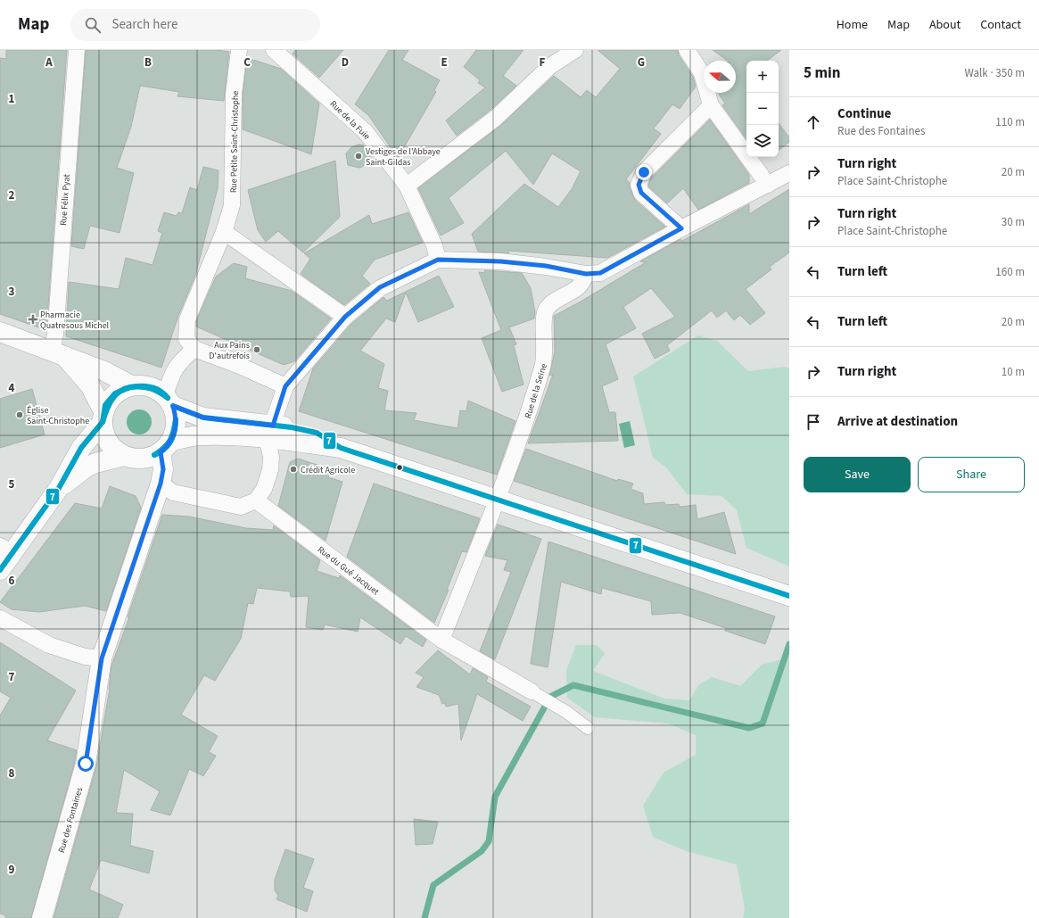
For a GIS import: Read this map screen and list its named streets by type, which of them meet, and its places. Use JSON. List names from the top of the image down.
{
  "streets": {
    "main road": ["Rue des Fontaines"],
    "street": [
      "Rue de la Fuie",
      "Rue Petite Saint-Christophe",
      "Rue Félix Pyat",
      "Rue de la Seine",
      "Rue du Gué Jacquet"
    ]
  },
  "places": {
    "other": [
      "Vestiges de l'Abbaye Saint-Gildas",
      "Aux Pains D'autrefois",
      "Église Saint-Christophe",
      "Crédit Agricole"
    ],
    "health": ["Pharmacie Quatresous Michel"]
  },
  "lines": ["transit line 7"],
  "north": "left",
  "page": {
    "header": "Map",
    "search": "Search here",
    "nav": [
      "Home",
      "Map",
      "About",
      "Contact"
    ],
    "heading": ["5 min", "Walk · 350 m"],
    "map_buttons": ["+", "−"],
    "list": [
      ["Continue", "Rue des Fontaines", "110 m"],
      ["Turn right", "Place Saint-Christophe", "20 m"],
      ["Turn right", "Place Saint-Christophe", "30 m"],
      ["Turn left", "160 m"],
      ["Turn left", "20 m"],
      ["Turn right", "10 m"],
      "Arrive at destination"
    ],
    "buttons": ["Save", "Share"]
  },
  "grid": {
    "columns": [
      "A",
      "B",
      "C",
      "D",
      "E",
      "F",
      "G"
    ],
    "rows": [
      "1",
      "2",
      "3",
      "4",
      "5",
      "6",
      "7",
      "8",
      "9"
    ]
  }
}
